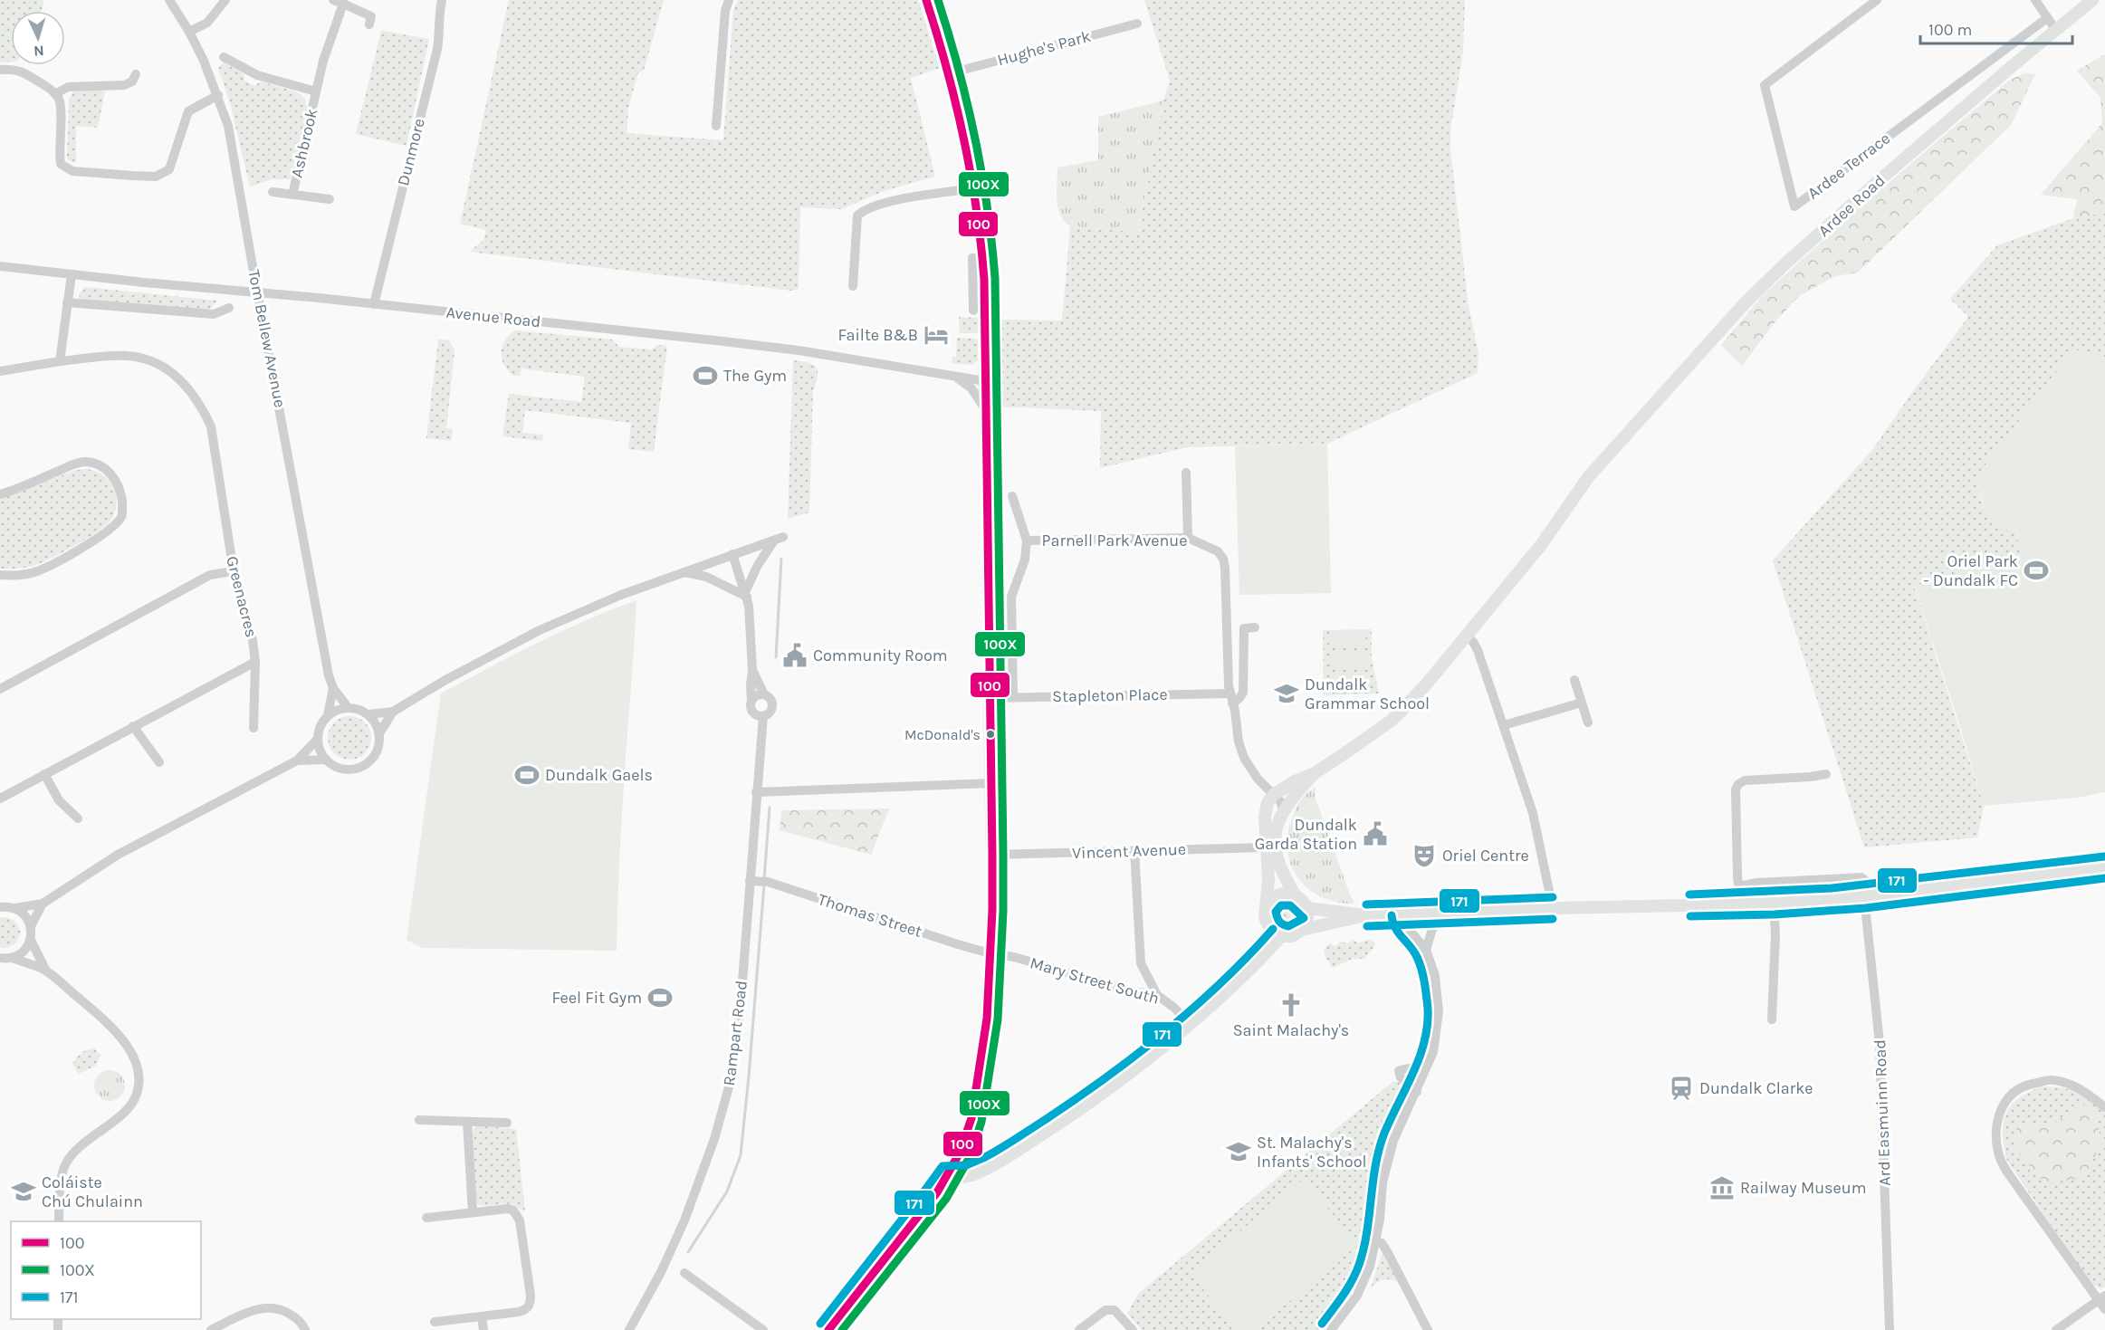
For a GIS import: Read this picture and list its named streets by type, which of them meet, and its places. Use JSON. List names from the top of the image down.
{
  "streets": {
    "main road": ["Ardee Road"],
    "street": [
      "Hughe's Park",
      "Ashbrook",
      "Dunmore",
      "Ardee Terrace",
      "Avenue Road",
      "Tom Bellew Avenue",
      "Parnell Park Avenue",
      "Greenacres",
      "Stapleton Place",
      "Vincent Avenue",
      "Thomas Street",
      "Mary Street South",
      "Rampart Road",
      "Ard Easmuinn Road"
    ]
  },
  "crossings": [
    ["Dunmore", "Avenue Road"],
    ["Avenue Road", "Tom Bellew Avenue"],
    ["Parnell Park Avenue", "Stapleton Place"],
    ["Thomas Street", "Mary Street South"],
    ["Thomas Street", "Rampart Road"]
  ],
  "places": {
    "hotel": ["Failte B&B"],
    "sports": [
      "The Gym",
      "Oriel Park - Dundalk FC",
      "Dundalk Gaels",
      "Feel Fit Gym"
    ],
    "public building": ["Community Room", "Dundalk Garda Station"],
    "school or university": ["Dundalk Grammar School", "St. Malachy's Infants' School", "Coláiste Chú Chulainn"],
    "other": ["McDonald's"],
    "theatre": ["Oriel Centre"],
    "church": ["Saint Malachy's"],
    "station": ["Dundalk Clarke"],
    "museum": ["Railway Museum"]
  },
  "lines": ["transit line 100", "transit line 100X", "transit line 171"],
  "legend": ["100", "100X", "171"],
  "scale_bar": "100 m",
  "north": "bottom"
}
